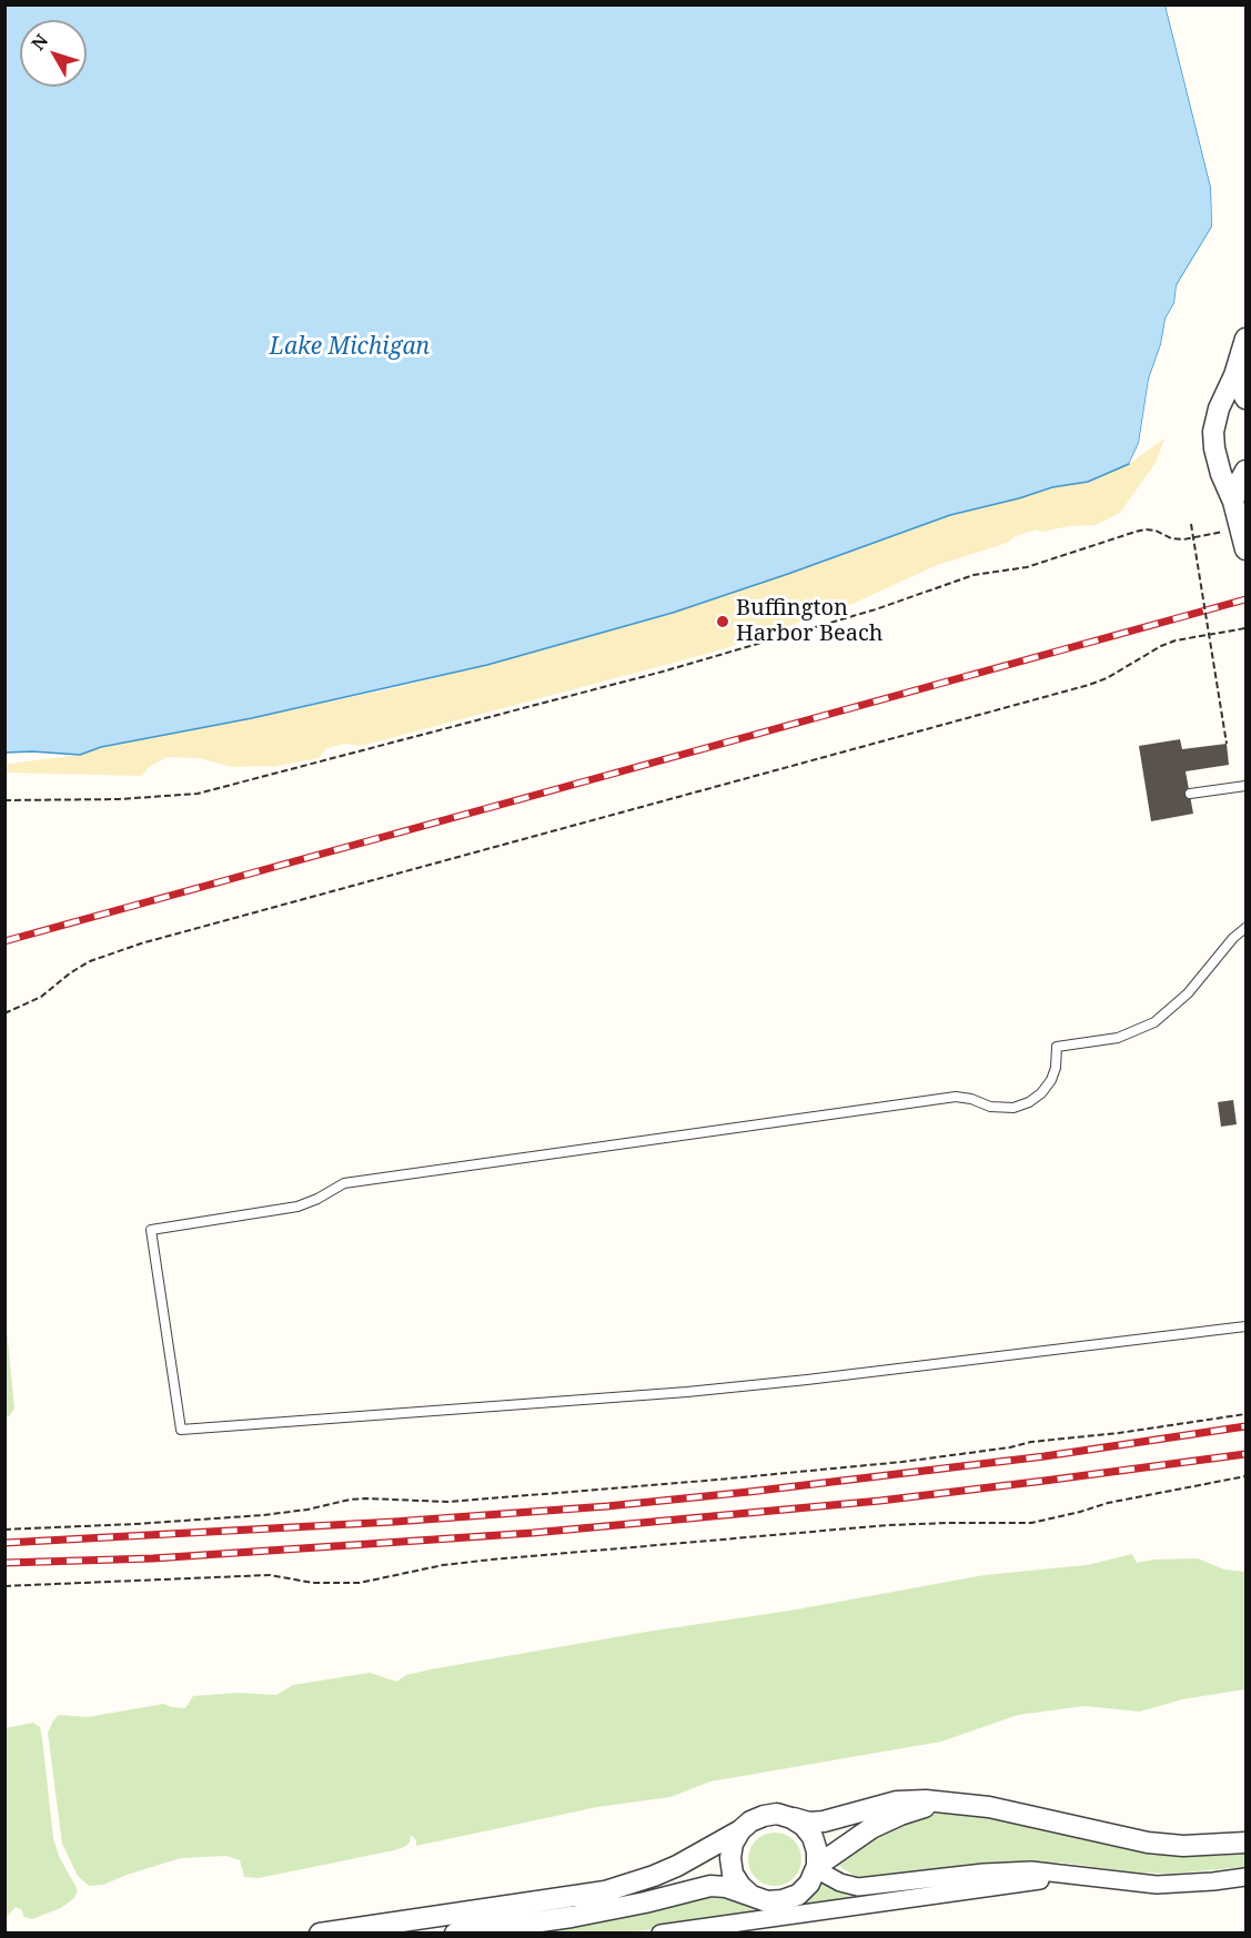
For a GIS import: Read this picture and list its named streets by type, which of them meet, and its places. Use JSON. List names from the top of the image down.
{
  "water": ["Lake Michigan"],
  "places": ["Buffington Harbor Beach"],
  "north": "top left"
}
